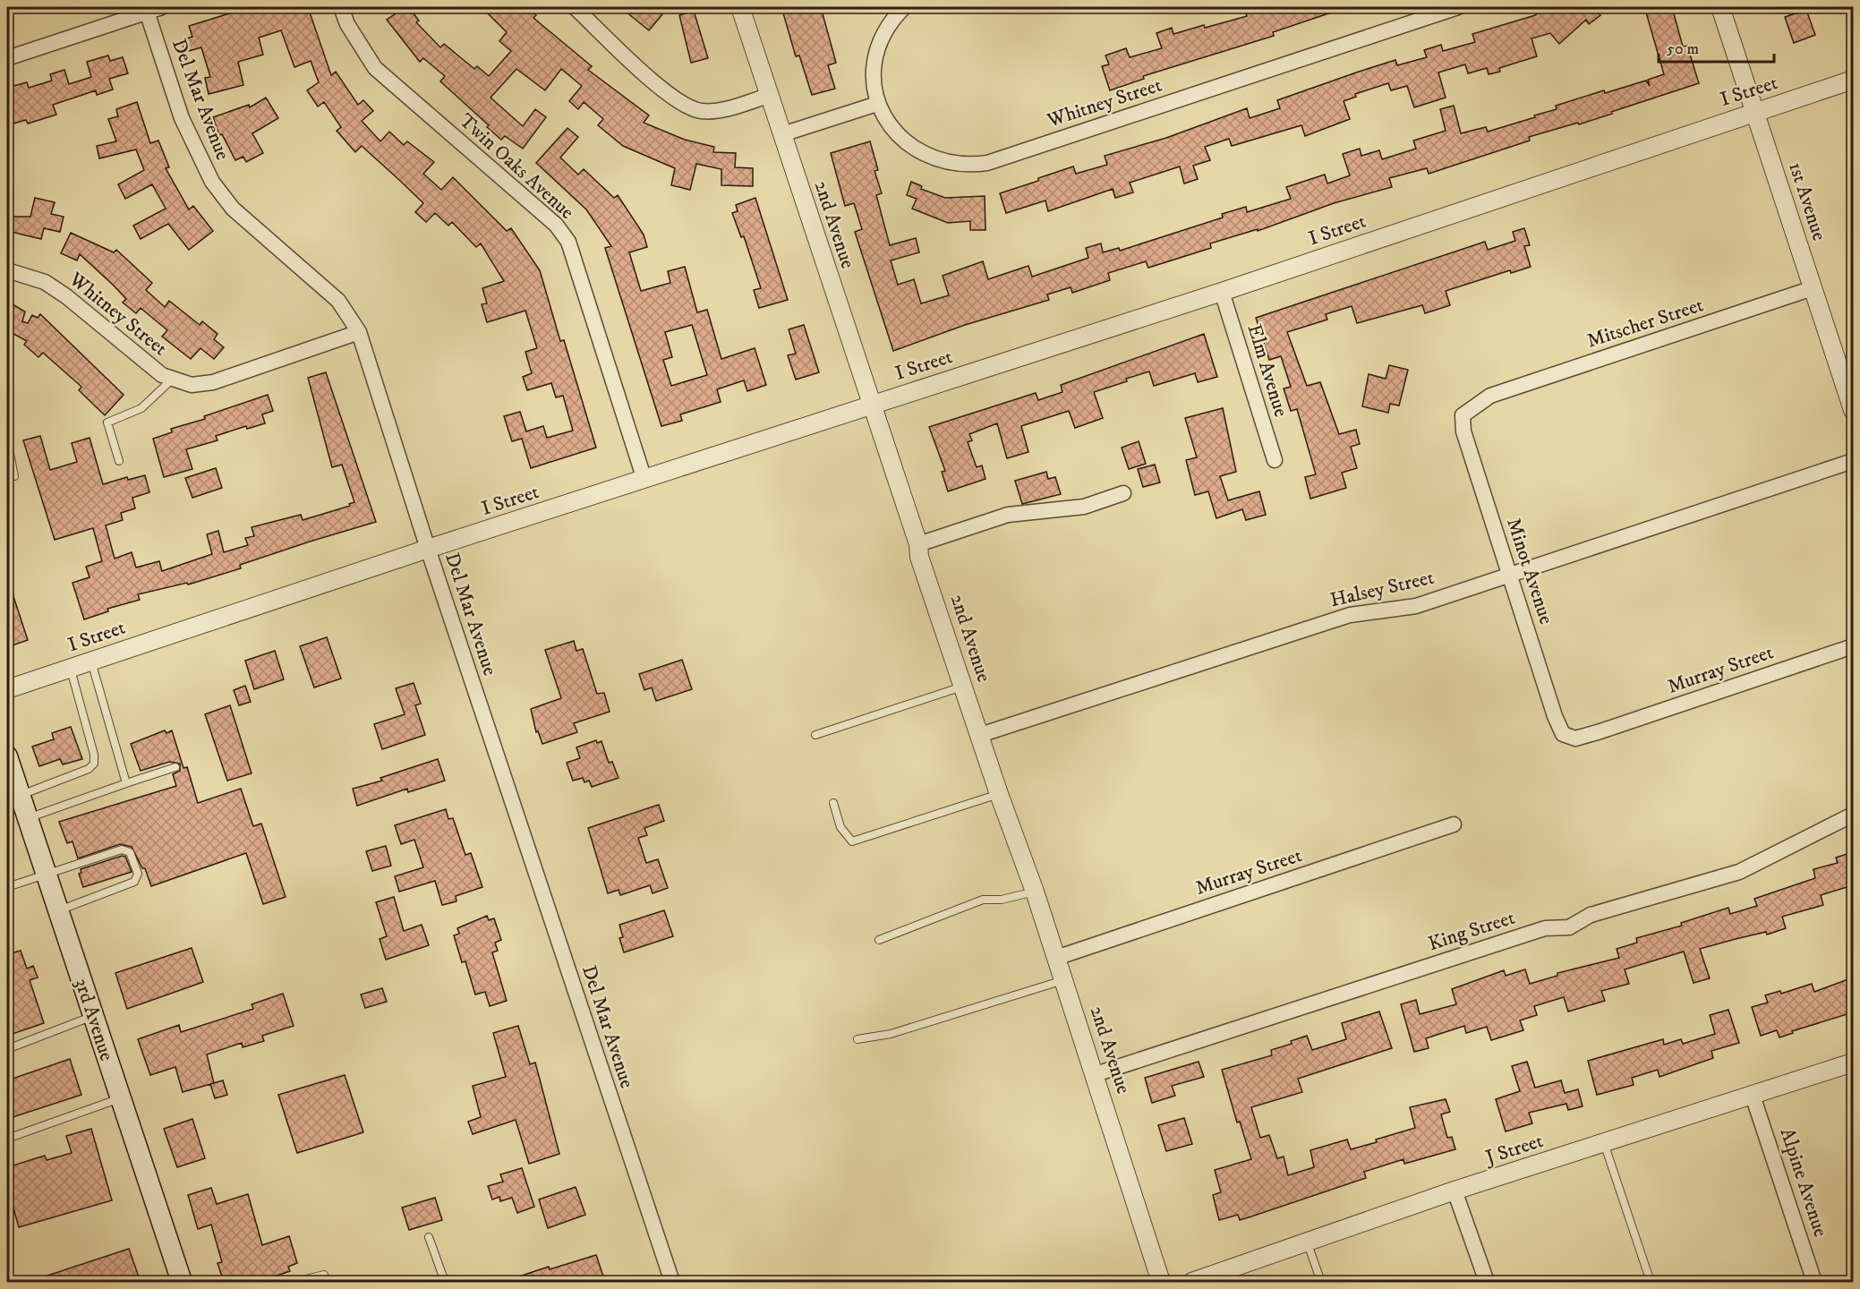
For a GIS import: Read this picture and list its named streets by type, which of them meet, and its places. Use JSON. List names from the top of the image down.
{
  "streets": {
    "main road": ["3rd Avenue"],
    "street": [
      "I Street",
      "Del Mar Avenue",
      "Whitney Street",
      "Twin Oaks Avenue",
      "1st Avenue",
      "2nd Avenue",
      "Mitscher Street",
      "Elm Avenue",
      "Minot Avenue",
      "Halsey Street",
      "Murray Street",
      "King Street",
      "J Street",
      "Alpine Avenue"
    ]
  },
  "crossings": [
    ["I Street", "Del Mar Avenue"],
    ["I Street", "Twin Oaks Avenue"],
    ["I Street", "1st Avenue"],
    ["I Street", "2nd Avenue"],
    ["I Street", "Elm Avenue"],
    ["Del Mar Avenue", "Whitney Street"],
    ["1st Avenue", "Mitscher Street"],
    ["2nd Avenue", "Halsey Street"],
    ["2nd Avenue", "Murray Street"],
    ["2nd Avenue", "King Street"],
    ["Mitscher Street", "Minot Avenue"],
    ["Minot Avenue", "Halsey Street"],
    ["Minot Avenue", "Murray Street"],
    ["J Street", "Alpine Avenue"]
  ],
  "scale_bar": "50 m"
}
